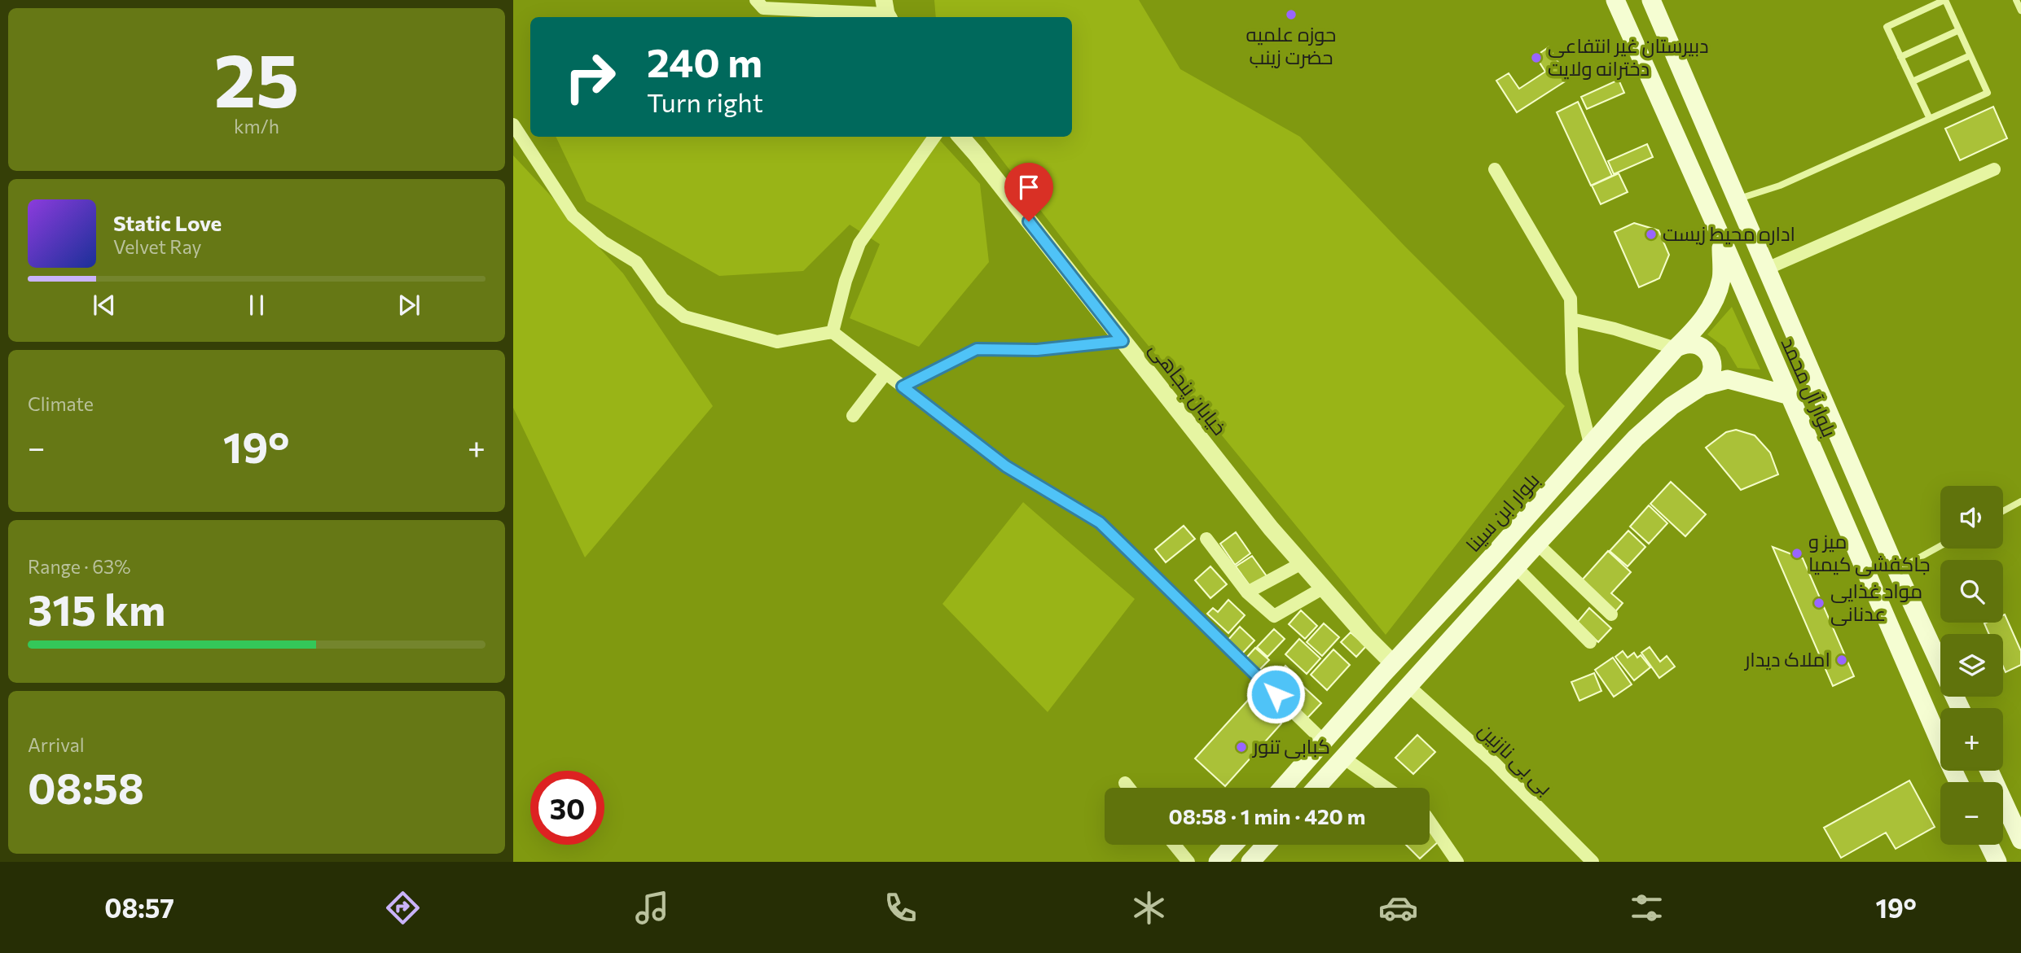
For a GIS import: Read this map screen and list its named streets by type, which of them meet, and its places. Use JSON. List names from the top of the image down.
{
  "streets": {
    "main road": ["بلوار آل محمد", "بلوار ابن سینا"],
    "street": ["خیابان پنجاهی", "بی بی نازنین"]
  },
  "crossings": [
    ["بلوار آل محمد", "بلوار ابن سینا"],
    ["خیابان پنجاهی", "بلوار ابن سینا"]
  ],
  "places": [
    "حوزه علمیه حضرت زینب",
    "دبیرستان غیر انتفاعی دخترانه ولایت",
    "اداره محیط زیست",
    "میز و جاکفشی کیمیا",
    "مواد غذایی عدنانی",
    "املاک دیدار",
    "کبابی تنور"
  ],
  "page": {
    "tile": [
      ["25", "km/h"],
      "Climate",
      ["Range · 63%", "315 km"],
      ["Arrival", "08:58"]
    ],
    "turn": ["240 m", "Turn right"],
    "song": ["Static Love", "Velvet Ray"],
    "heat": ["−", "19°", "+"],
    "map_buttons": ["+", "−"],
    "limit": "30",
    "trip": "08:58 · 1 min · 420 m",
    "tabs": ["08:57", "19°"]
  }
}
